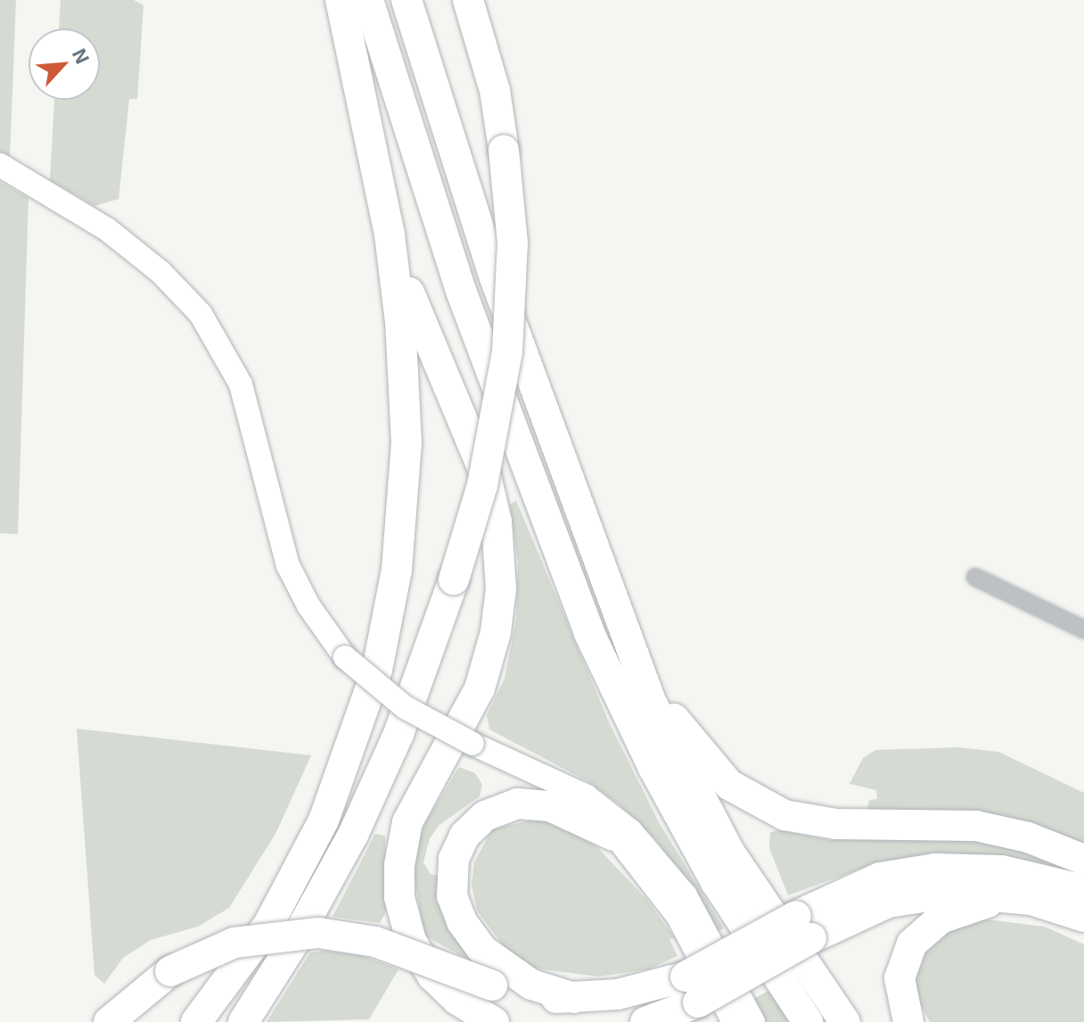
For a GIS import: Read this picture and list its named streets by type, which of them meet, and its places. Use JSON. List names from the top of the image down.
{
  "north": "top right"
}
